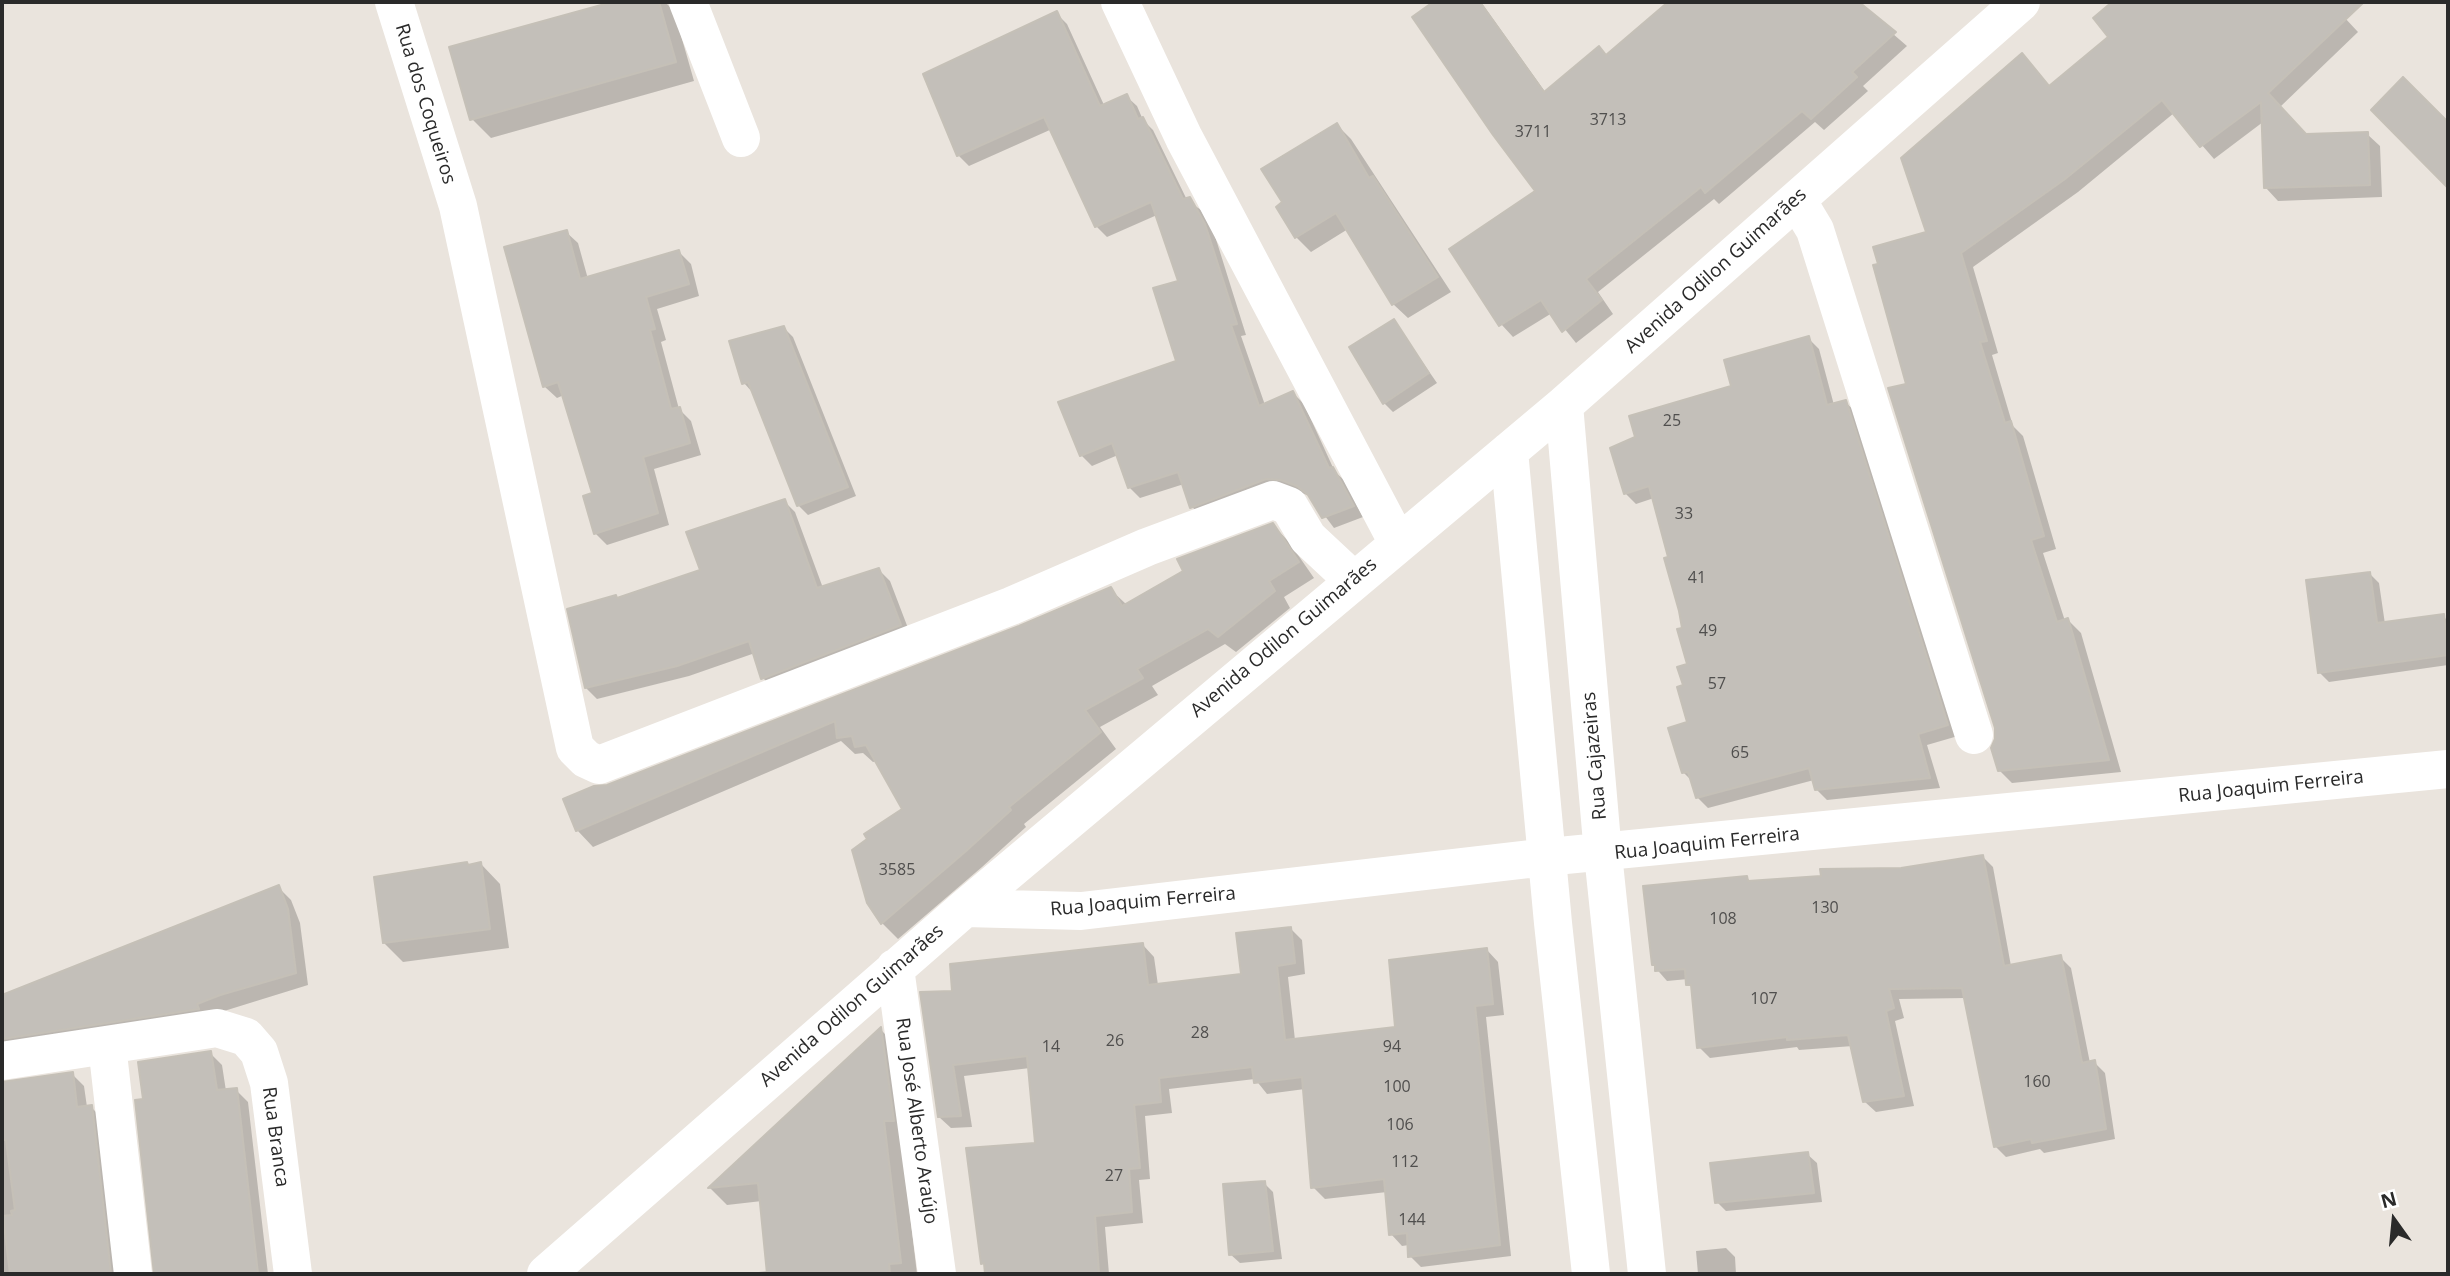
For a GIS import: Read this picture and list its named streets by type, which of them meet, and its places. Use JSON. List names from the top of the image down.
{
  "streets": {
    "street": [
      "Rua dos Coqueiros",
      "Avenida Odilon Guimarães",
      "Rua Cajazeiras",
      "Rua Joaquim Ferreira",
      "Rua José Alberto Araújo",
      "Rua Branca"
    ]
  },
  "crossings": [
    ["Rua dos Coqueiros", "Avenida Odilon Guimarães"],
    ["Avenida Odilon Guimarães", "Rua Cajazeiras"],
    ["Avenida Odilon Guimarães", "Rua Joaquim Ferreira"],
    ["Avenida Odilon Guimarães", "Rua José Alberto Araújo"],
    ["Rua Cajazeiras", "Rua Joaquim Ferreira"]
  ],
  "house_numbers": [
    "3713",
    "3711",
    "25",
    "33",
    "41",
    "49",
    "57",
    "65",
    "3585",
    "130",
    "108",
    "107",
    "28",
    "26",
    "14",
    "94",
    "160",
    "100",
    "106",
    "112",
    "27",
    "144"
  ],
  "north": "top"
}
